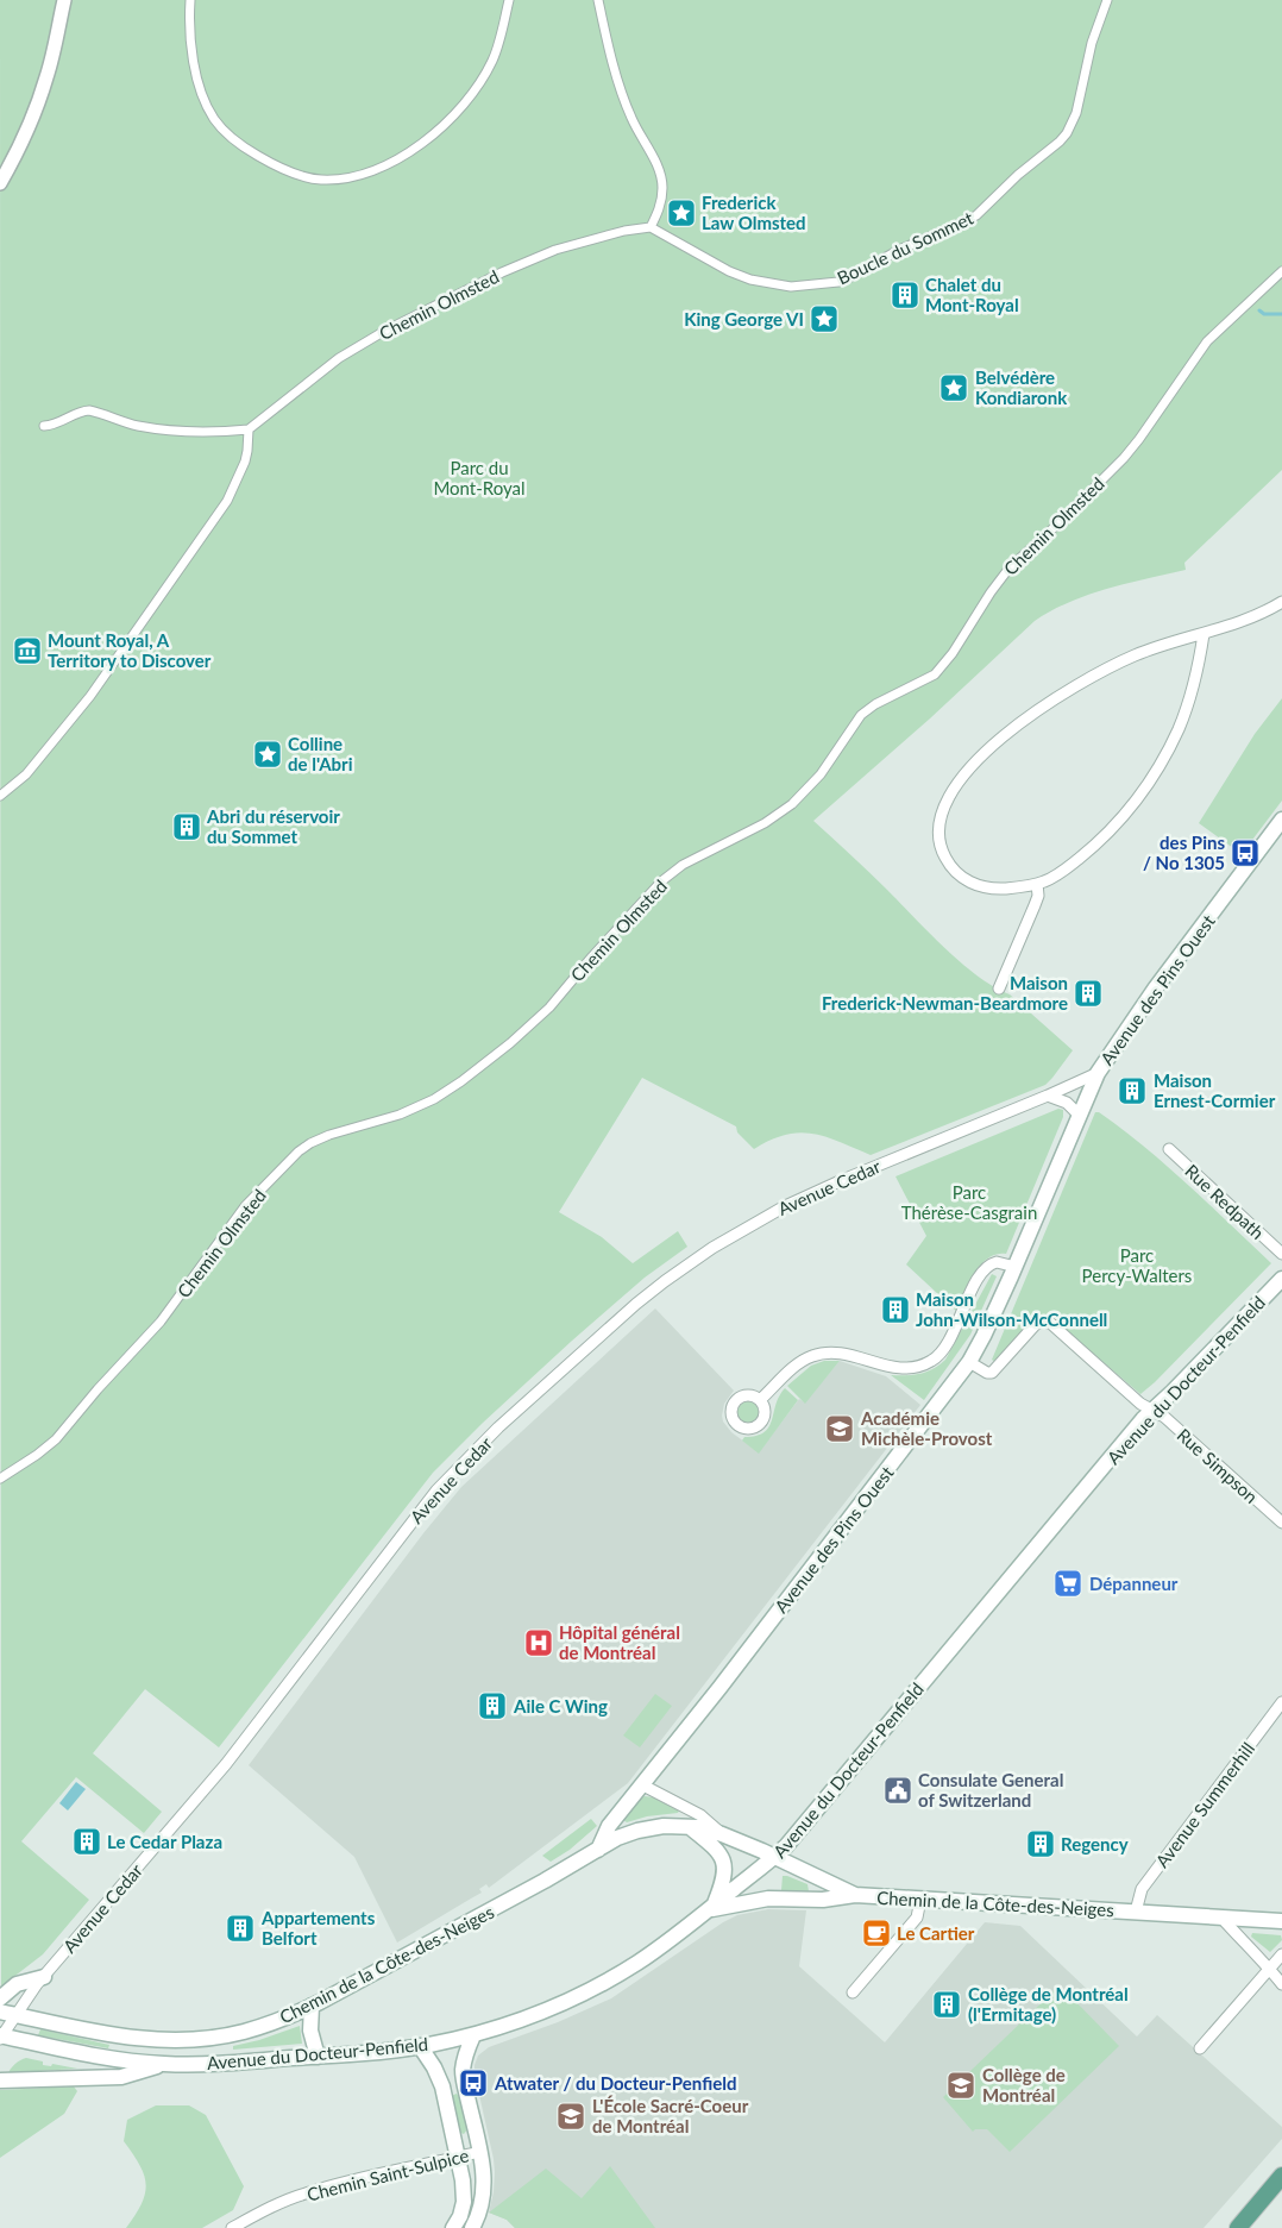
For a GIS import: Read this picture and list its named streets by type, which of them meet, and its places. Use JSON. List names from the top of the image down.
{
  "streets": {
    "main road": ["Avenue des Pins Ouest", "Avenue du Docteur-Penfield", "Chemin de la Côte-des-Neiges"],
    "street": [
      "Boucle du Sommet",
      "Chemin Olmsted",
      "Avenue Cedar",
      "Rue Redpath",
      "Rue Simpson",
      "Avenue Summerhill",
      "Chemin Saint-Sulpice"
    ]
  },
  "crossings": [
    ["Boucle du Sommet", "Chemin Olmsted"],
    ["Avenue des Pins Ouest", "Avenue Cedar"],
    ["Avenue des Pins Ouest", "Rue Simpson"],
    ["Avenue des Pins Ouest", "Chemin de la Côte-des-Neiges"],
    ["Avenue Cedar", "Avenue du Docteur-Penfield"],
    ["Avenue Cedar", "Chemin de la Côte-des-Neiges"],
    ["Avenue du Docteur-Penfield", "Rue Simpson"],
    ["Avenue du Docteur-Penfield", "Chemin de la Côte-des-Neiges"],
    ["Avenue Summerhill", "Chemin de la Côte-des-Neiges"]
  ],
  "parks": ["Parc du Mont-Royal", "Parc Thérèse-Casgrain", "Parc Percy-Walters"],
  "places": {
    "place": [
      "Frederick Law Olmsted",
      "King George VI",
      "Belvédère Kondiaronk",
      "Colline de l'Abri"
    ],
    "building": [
      "Chalet du Mont-Royal",
      "Abri du réservoir du Sommet",
      "Maison Frederick-Newman-Beardmore",
      "Maison Ernest-Cormier",
      "Maison John-Wilson-McConnell",
      "Aile C Wing",
      "Le Cedar Plaza",
      "Regency",
      "Appartements Belfort",
      "Collège de Montréal (l'Ermitage)"
    ],
    "museum": ["Mount Royal, A Territory to Discover"],
    "bus stop": ["des Pins / No 1305", "Atwater / du Docteur-Penfield"],
    "school or university": ["Académie Michèle-Provost", "Collège de Montréal", "L'École Sacré-Coeur de Montréal"],
    "supermarket": ["Dépanneur"],
    "hospital": ["Hôpital général de Montréal"],
    "public building": ["Consulate General of Switzerland"],
    "cafe": ["Le Cartier"]
  }
}
